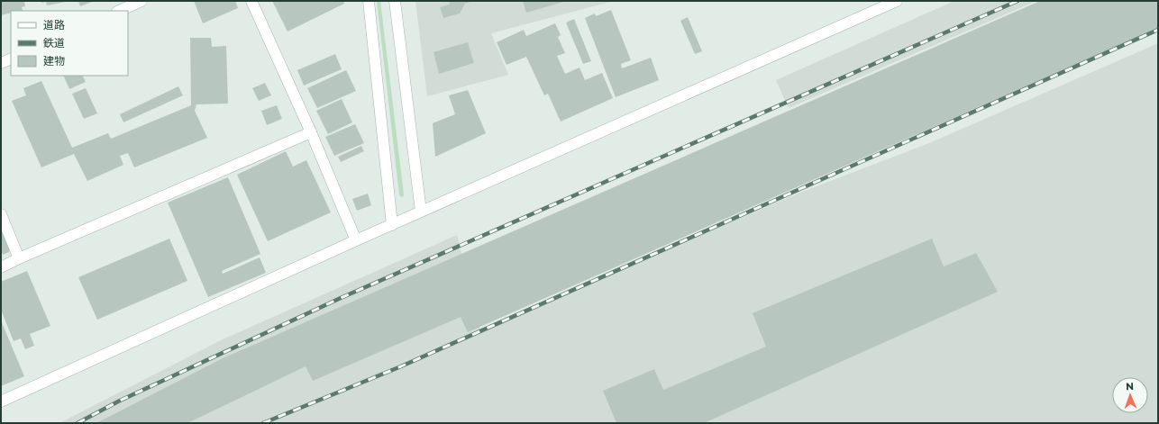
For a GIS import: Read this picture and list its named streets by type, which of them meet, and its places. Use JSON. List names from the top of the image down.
{
  "legend": ["道路", "鉄道", "建物"],
  "north": "top"
}
